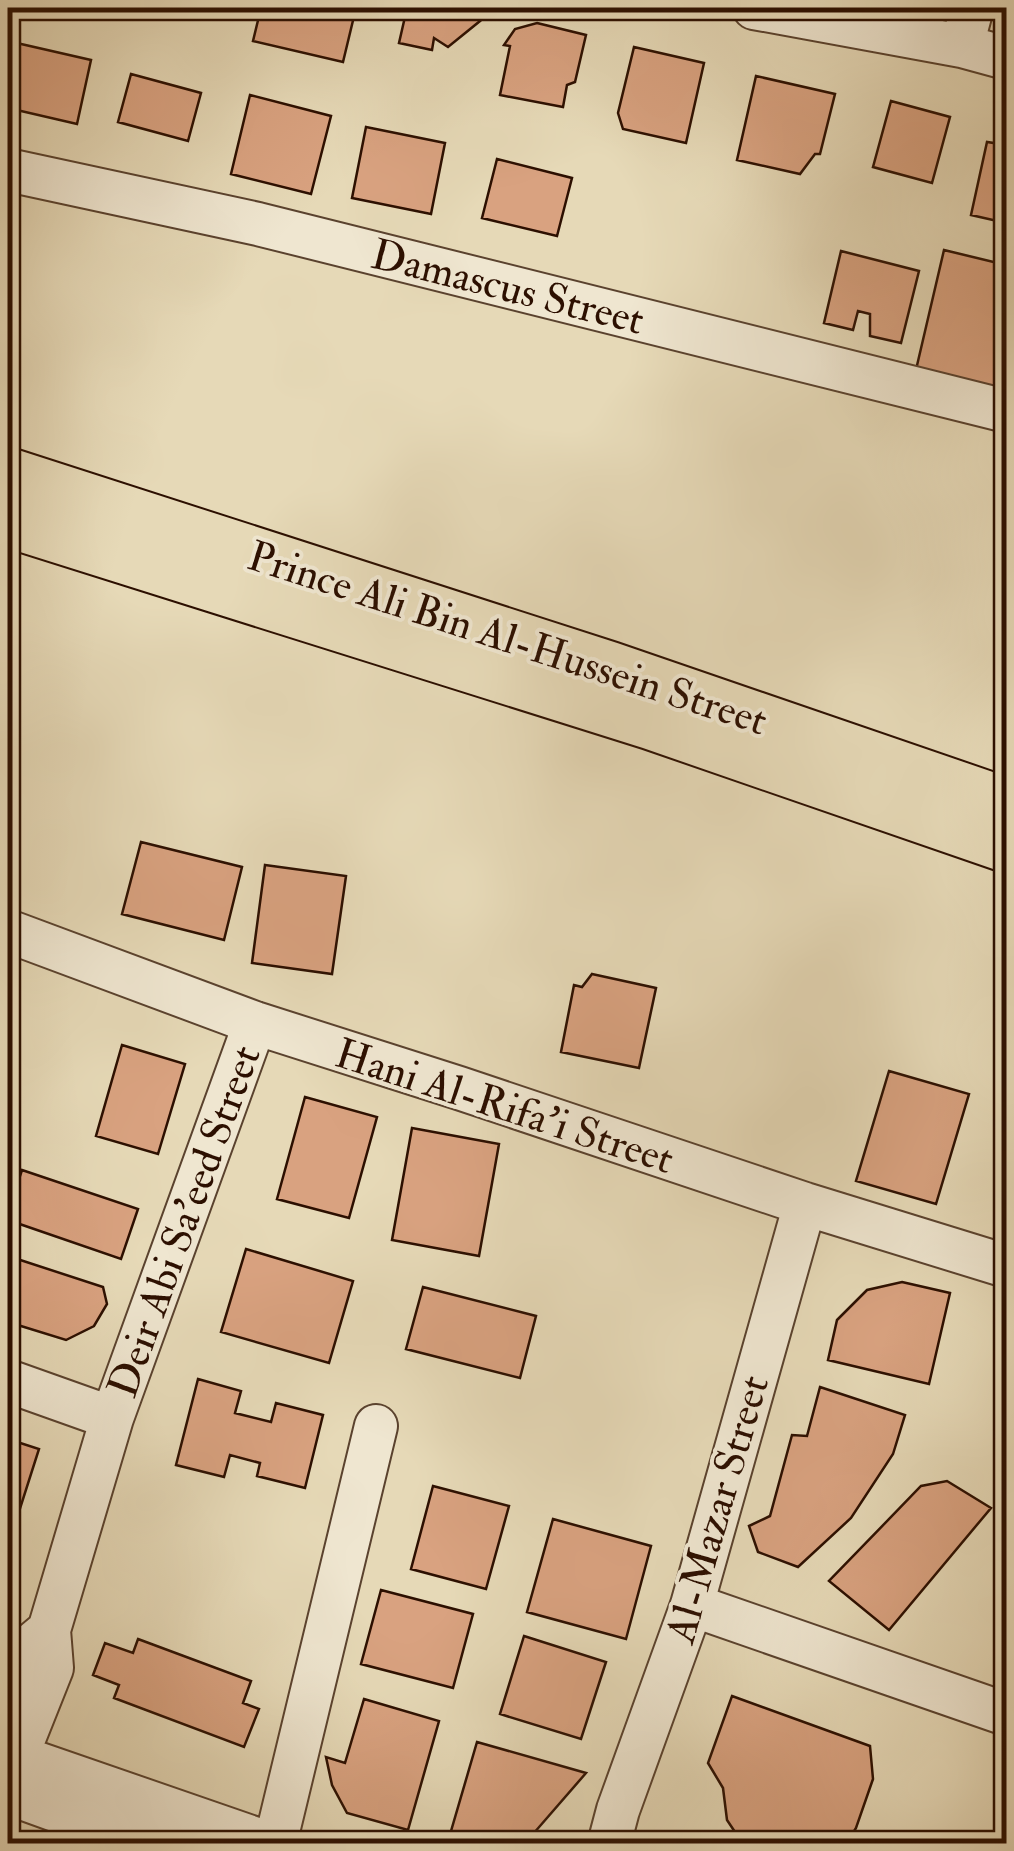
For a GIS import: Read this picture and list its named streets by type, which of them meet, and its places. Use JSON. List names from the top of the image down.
{
  "streets": {
    "main road": ["Prince Ali Bin Al-Hussein Street"],
    "street": [
      "Damascus Street",
      "Hani Al-Rifa'i Street",
      "Deir Abi Sa'eed Street",
      "Al-Mazar Street"
    ]
  },
  "crossings": [
    ["Hani Al-Rifa'i Street", "Deir Abi Sa'eed Street"],
    ["Hani Al-Rifa'i Street", "Al-Mazar Street"]
  ]
}
